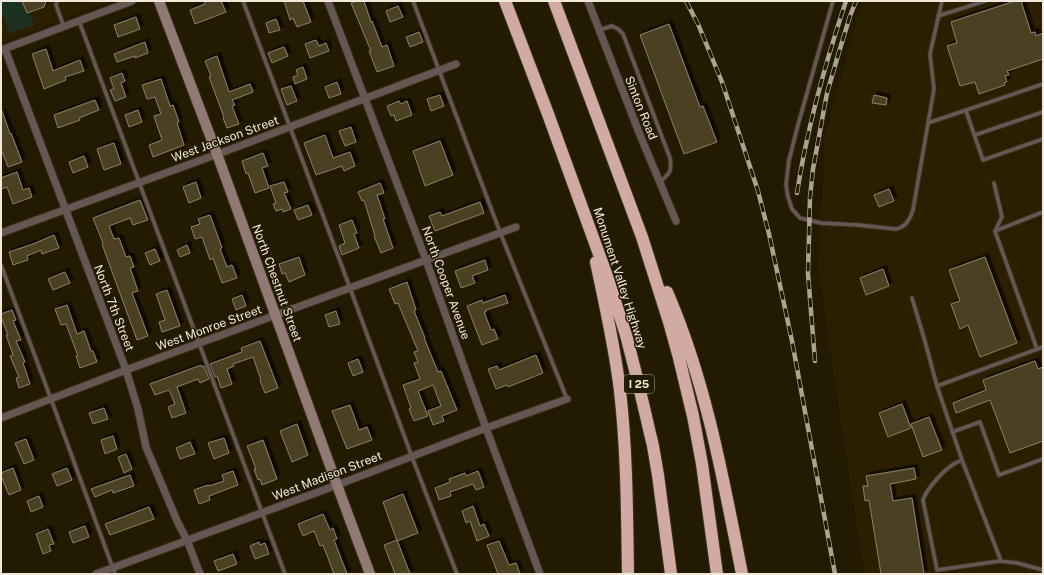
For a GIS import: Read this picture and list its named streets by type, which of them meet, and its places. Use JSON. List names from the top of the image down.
{
  "streets": {
    "highway": ["Monument Valley Highway", "I 25"],
    "main road": ["North Chestnut Street"],
    "street": [
      "Sinton Road",
      "West Jackson Street",
      "North Cooper Avenue",
      "North 7th Street",
      "West Monroe Street",
      "West Madison Street"
    ]
  },
  "crossings": [
    ["West Jackson Street", "North Chestnut Street"],
    ["West Jackson Street", "North Cooper Avenue"],
    ["West Jackson Street", "North 7th Street"],
    ["North Chestnut Street", "West Monroe Street"],
    ["North Chestnut Street", "West Madison Street"],
    ["North Cooper Avenue", "West Monroe Street"],
    ["North Cooper Avenue", "West Madison Street"],
    ["North 7th Street", "West Monroe Street"],
    ["North 7th Street", "West Madison Street"]
  ]
}
